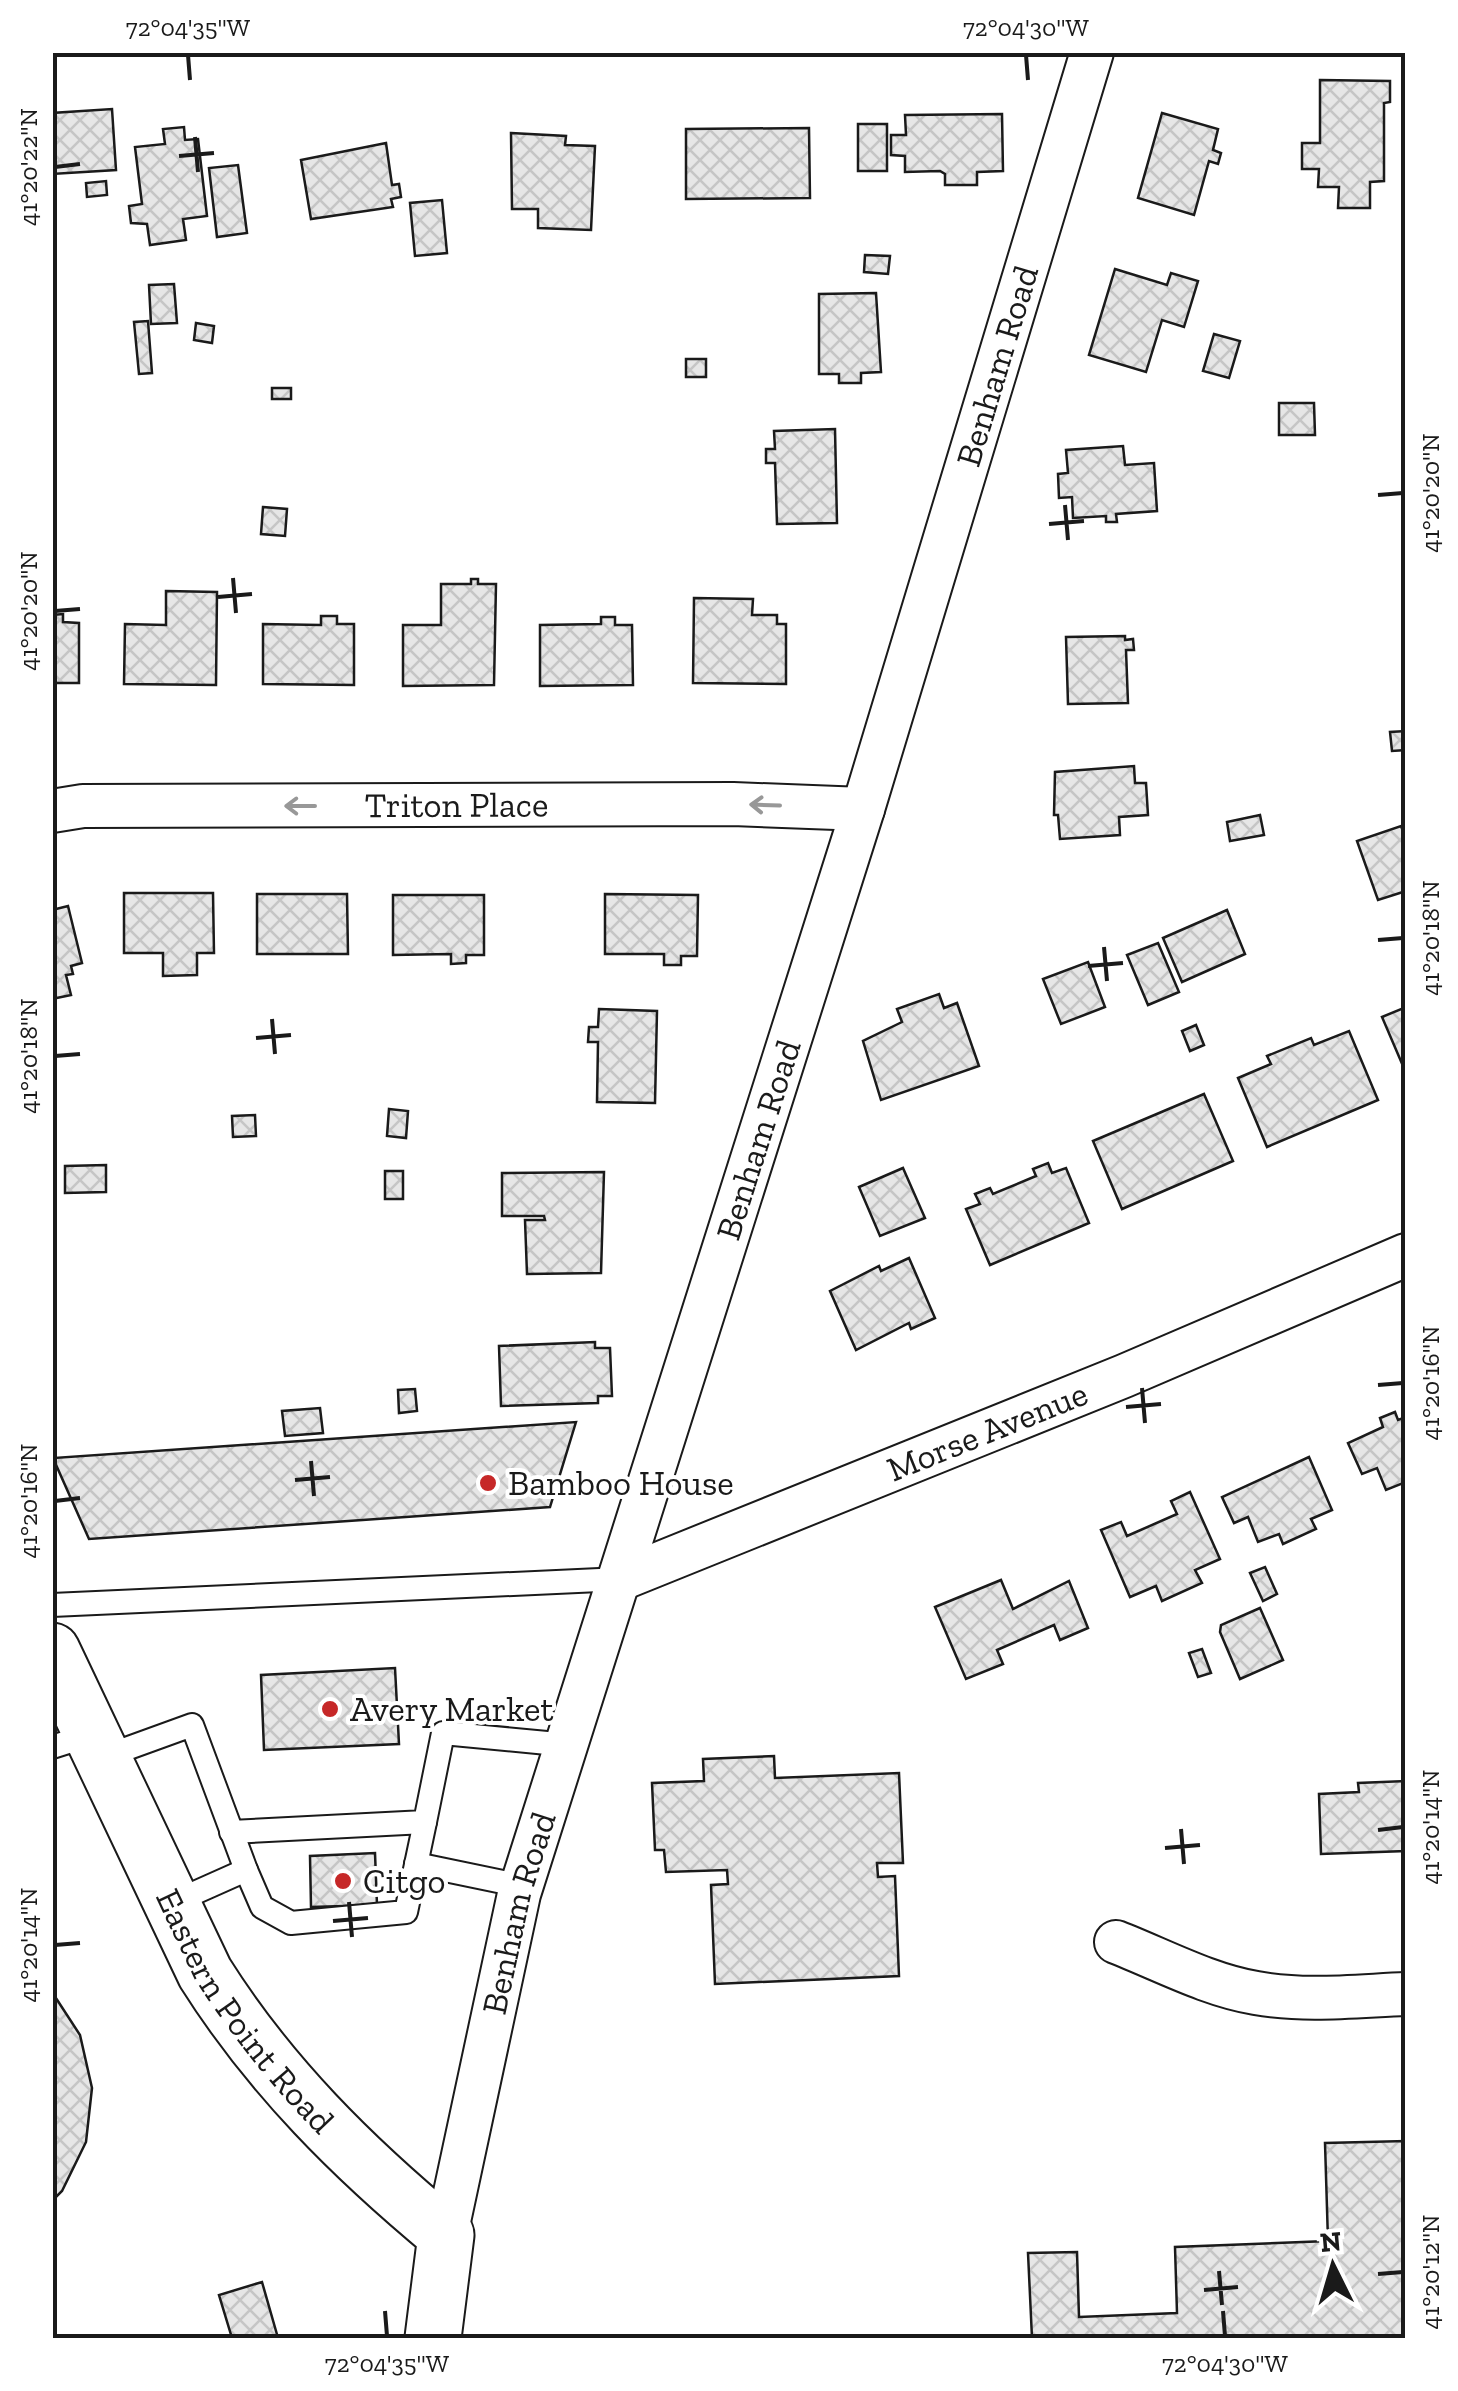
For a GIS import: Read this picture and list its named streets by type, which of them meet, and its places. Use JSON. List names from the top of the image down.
{
  "streets": {
    "main road": ["Eastern Point Road"],
    "street": ["Benham Road", "Triton Place", "Morse Avenue"]
  },
  "crossings": [
    ["Benham Road", "Triton Place"],
    ["Benham Road", "Morse Avenue"],
    ["Benham Road", "Eastern Point Road"]
  ],
  "one_way": ["Triton Place"],
  "places": ["Bamboo House", "Avery Market", "Citgo"],
  "north": "top",
  "coordinates": [
    "72°04'35\"W",
    "72°04'30\"W",
    "41°20'22\"N",
    "41°20'20\"N",
    "41°20'18\"N",
    "41°20'16\"N",
    "41°20'14\"N",
    "41°20'12\"N"
  ]
}
